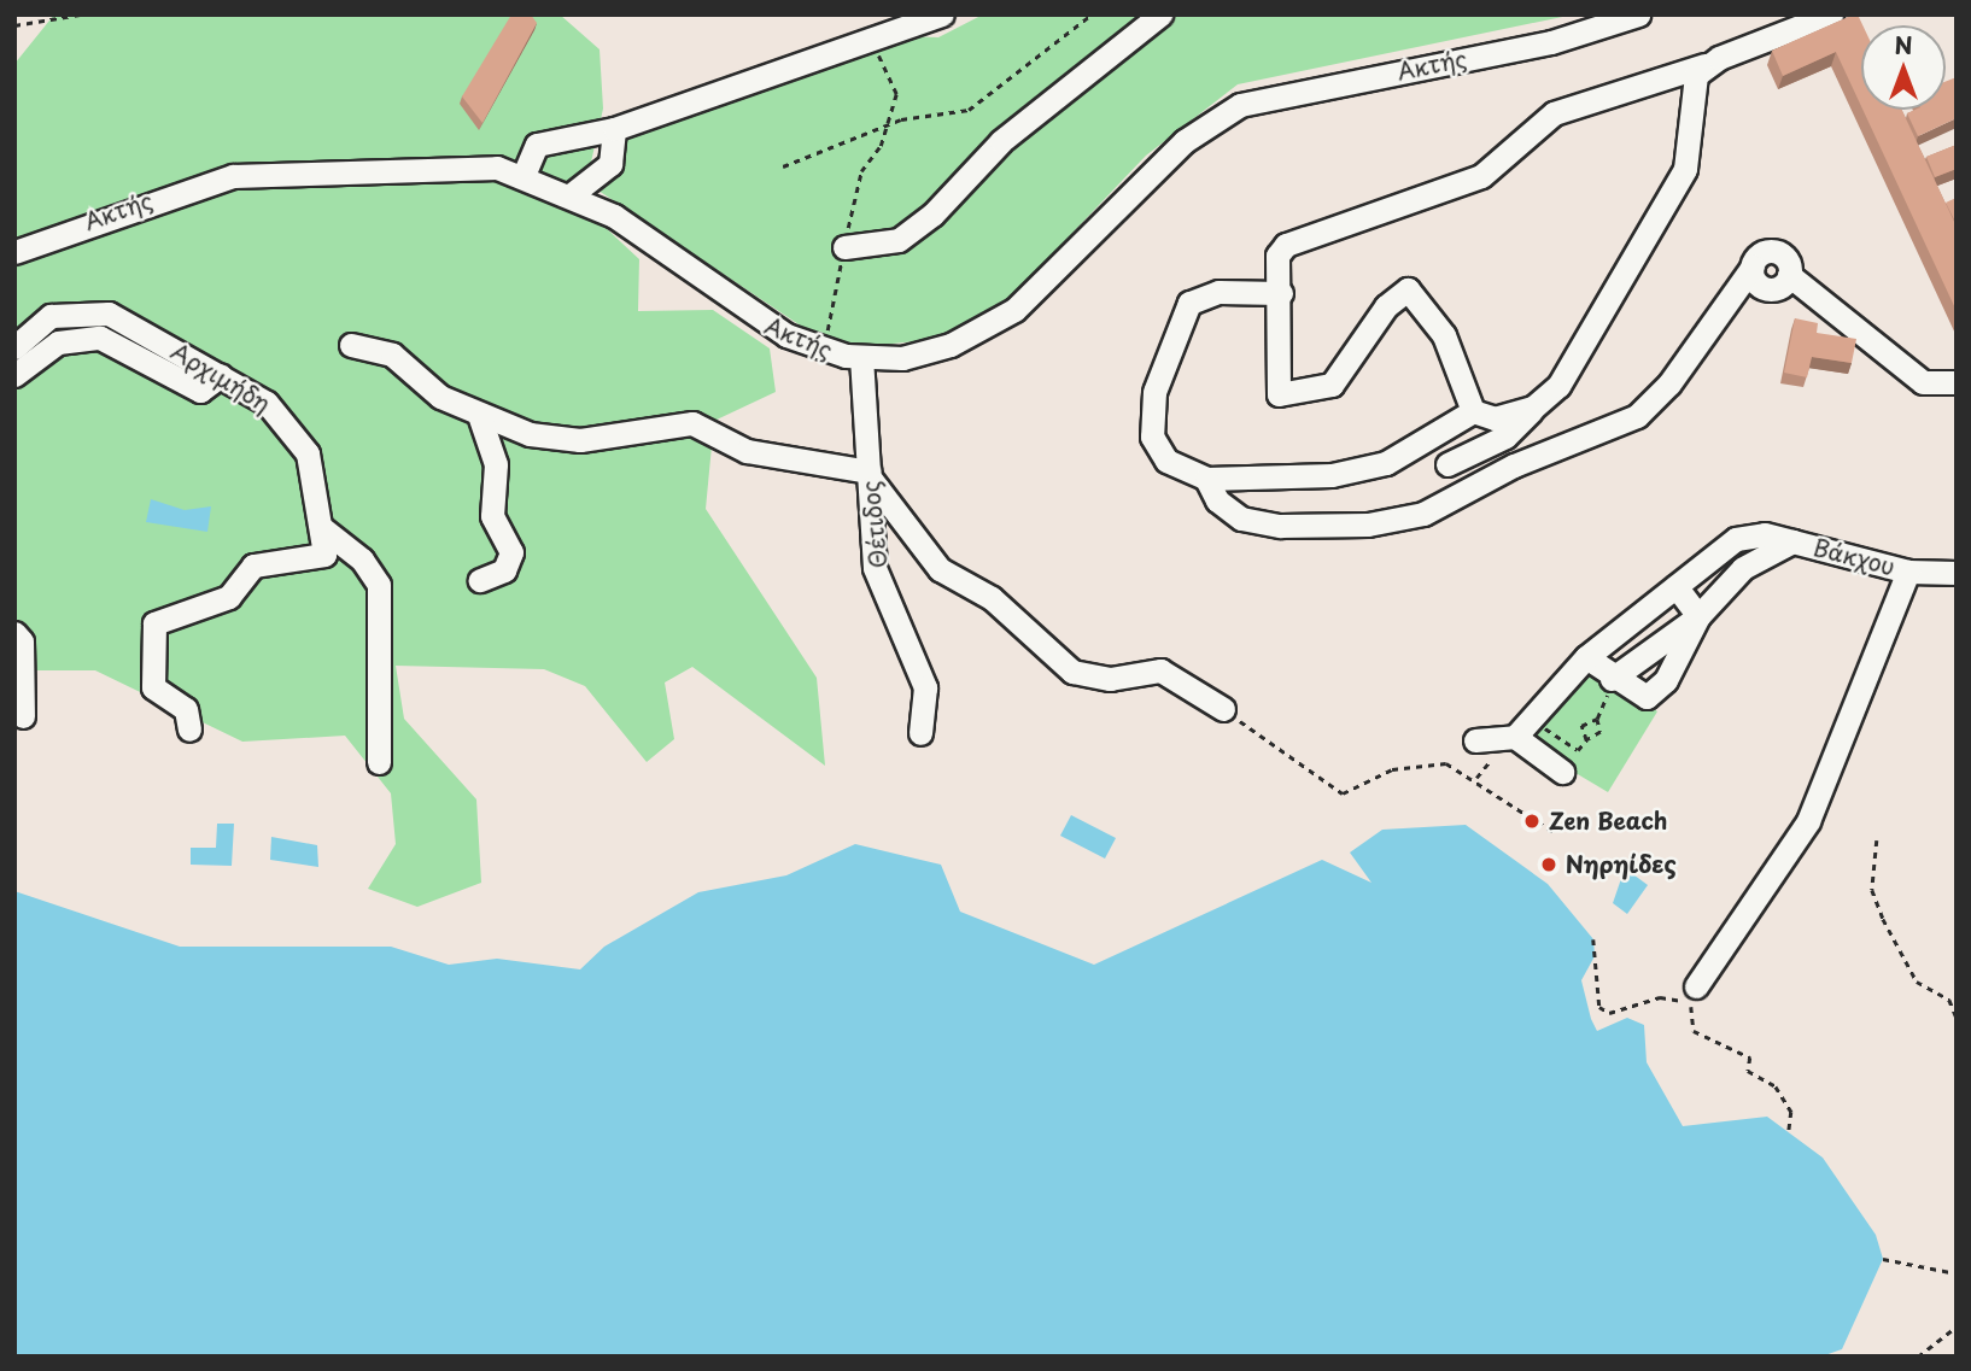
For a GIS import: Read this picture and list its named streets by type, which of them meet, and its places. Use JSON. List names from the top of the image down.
{
  "streets": {
    "street": [
      "Ακτής",
      "Αρχιμήδη",
      "Θέτιδος",
      "Βάκχου"
    ]
  },
  "crossings": [
    ["Ακτής", "Θέτιδος"]
  ],
  "places": ["Zen Beach", "Νηρηίδες"],
  "north": "top"
}
